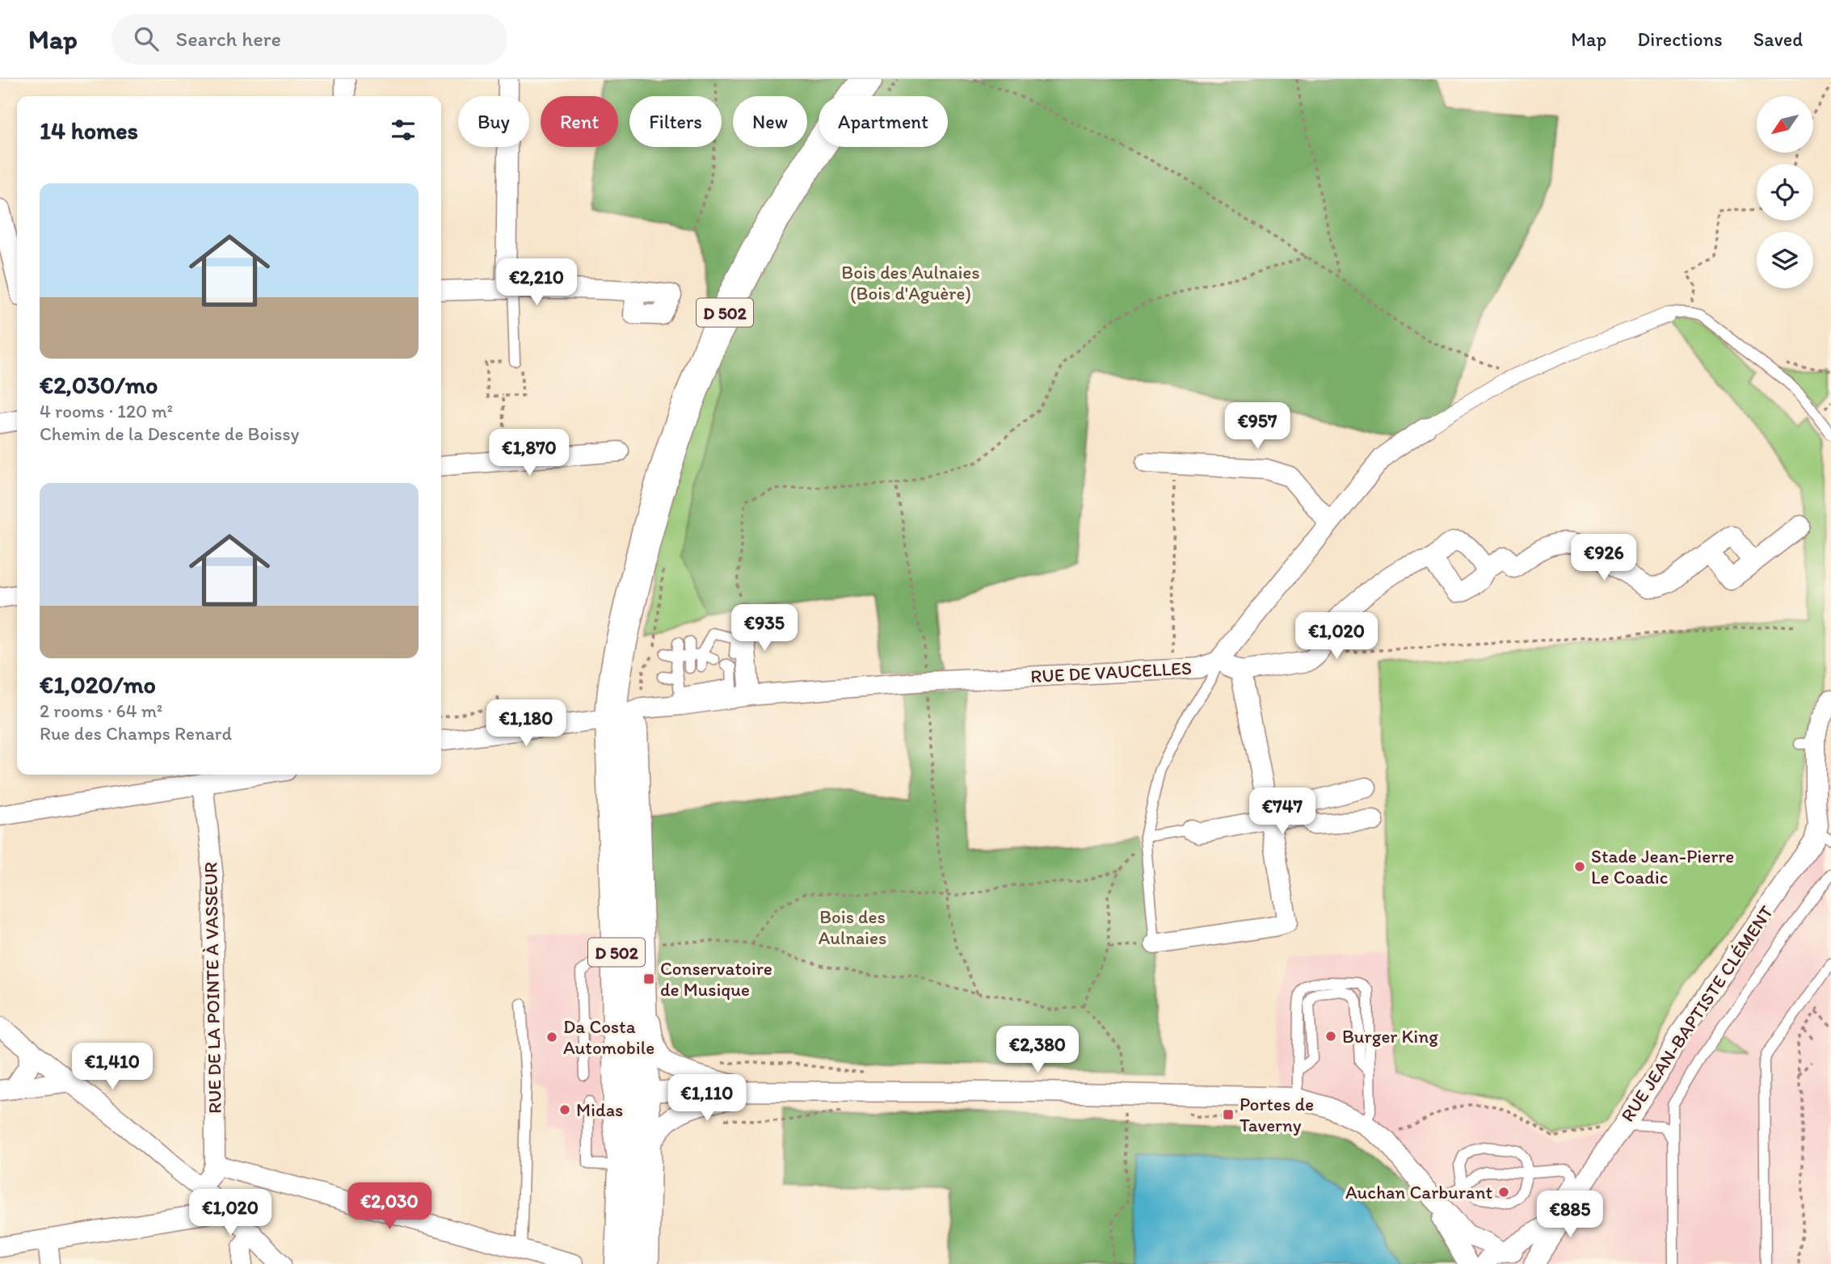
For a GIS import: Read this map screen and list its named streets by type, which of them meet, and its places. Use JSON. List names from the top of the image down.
{
  "streets": {
    "main road": ["D 502"],
    "street": ["RUE DE VAUCELLES", "RUE DE LA POINTE À VASSEUR", "RUE JEAN-BAPTISTE CLÉMENT"]
  },
  "crossings": [
    ["D 502", "RUE DE VAUCELLES"]
  ],
  "parks": ["Bois des Aulnaies (Bois d'Aguère)", "Bois des Aulnaies"],
  "places": {
    "other": [
      "Stade Jean-Pierre Le Coadic",
      "Burger King",
      "Da Costa Automobile",
      "Midas",
      "Auchan Carburant"
    ],
    "transit": ["Conservatoire de Musique", "Portes de Taverny"]
  },
  "north": "bottom left",
  "page": {
    "header": "Map",
    "search": "Search here",
    "nav": ["Map", "Directions", "Saved"],
    "chip": [
      "Buy",
      "Rent",
      "Filters",
      "New",
      "Apartment"
    ],
    "heading": "14 homes",
    "list": [
      {
        "name": "€2,030/mo",
        "note": "4 rooms · 120 m² · Chemin de la Descente de Boissy"
      },
      {
        "name": "€1,020/mo",
        "note": "2 rooms · 64 m² · Rue des Champs Renard"
      }
    ],
    "price": [
      "€2,210",
      "€957",
      "€1,870",
      "€926",
      "€935",
      "€1,020",
      "€1,180",
      "€747",
      "€2,380",
      "€1,410",
      "€1,110",
      "€2,030",
      "€1,020",
      "€885"
    ]
  }
}
